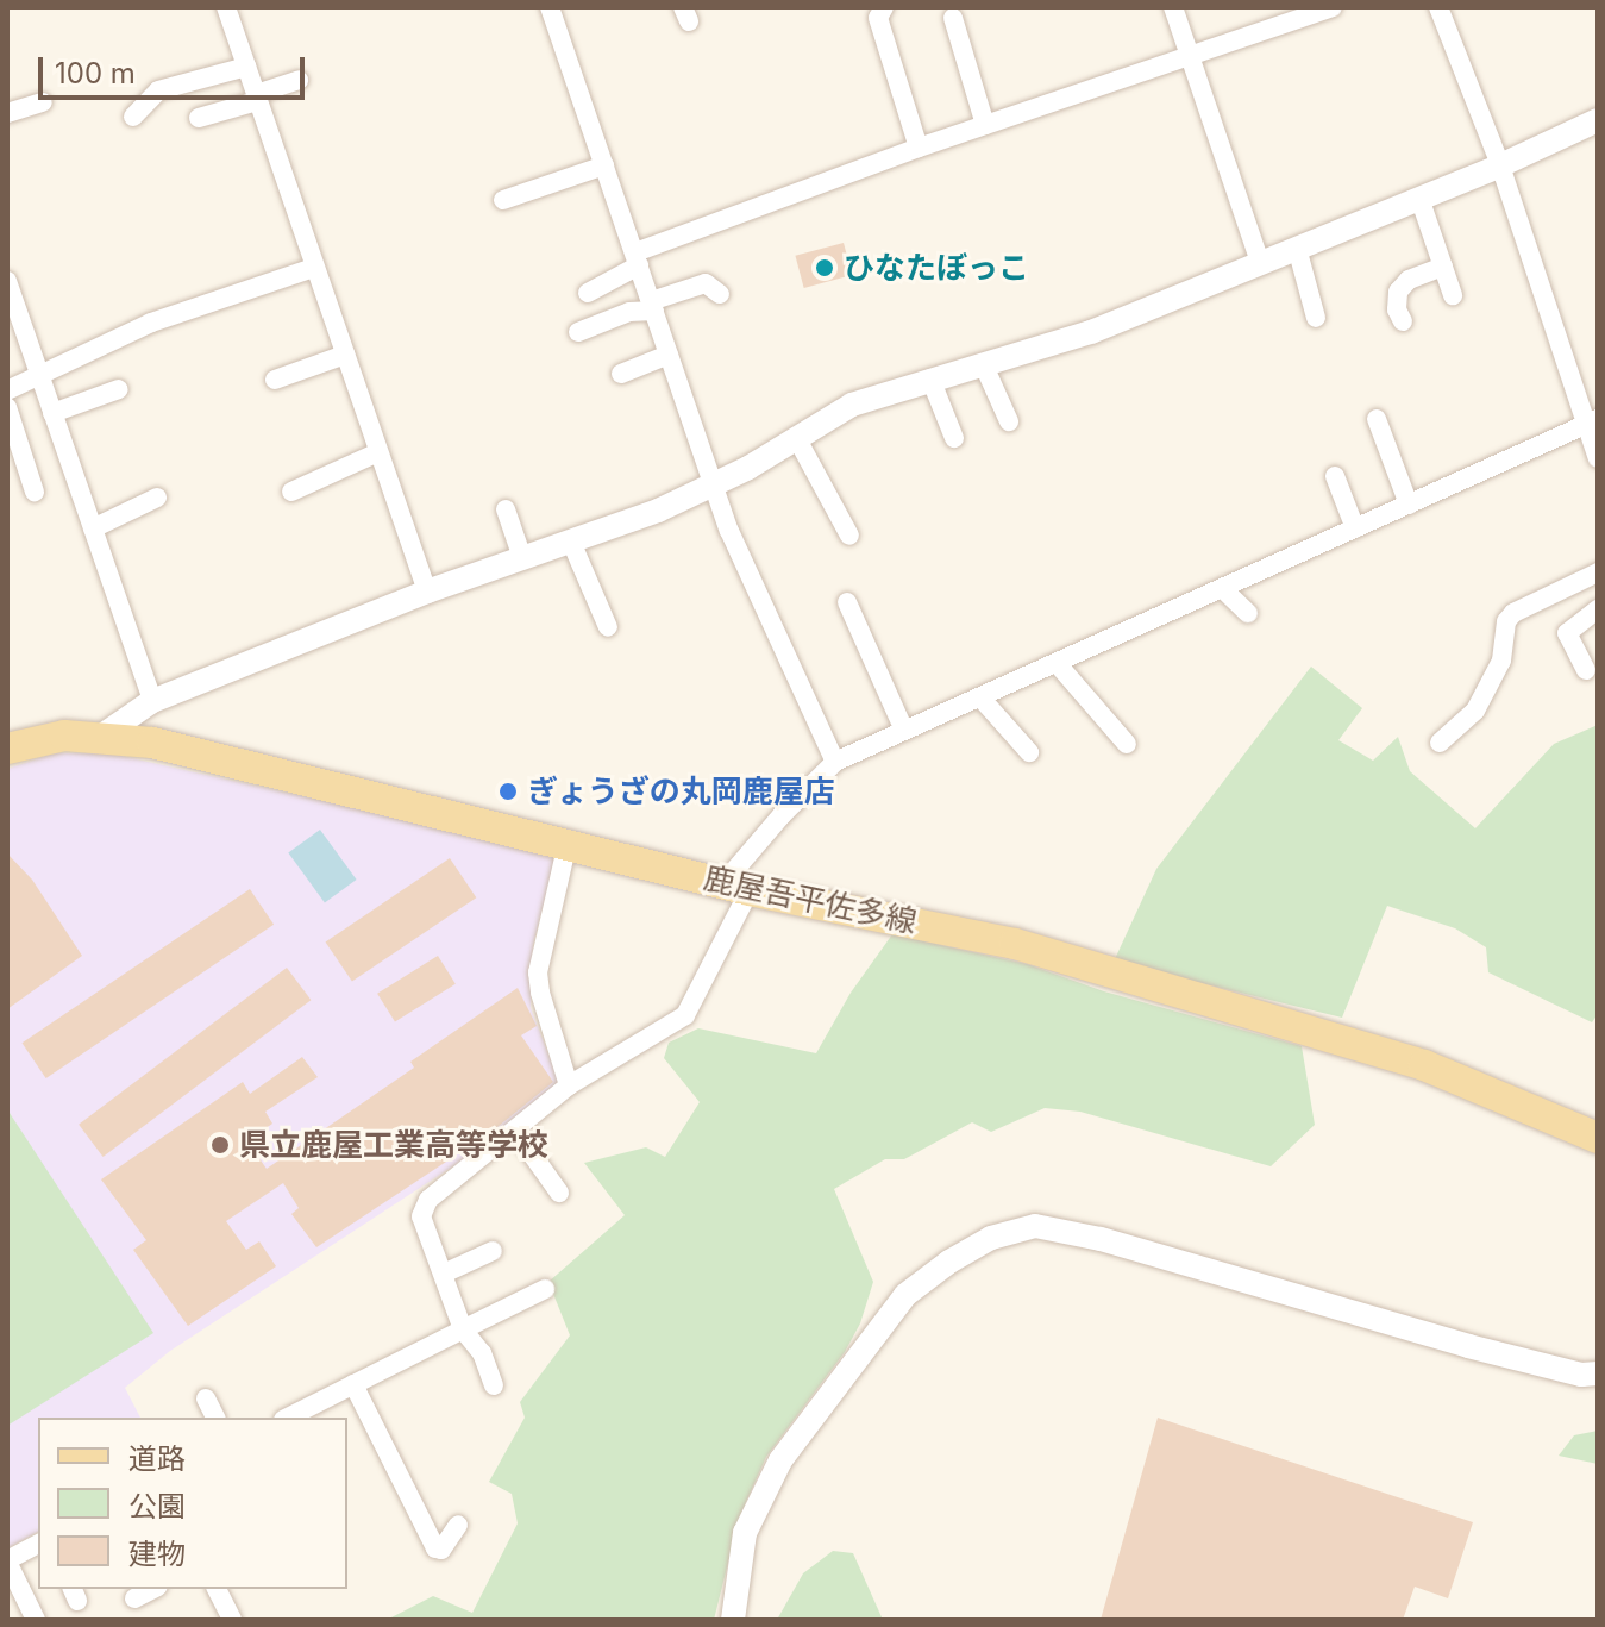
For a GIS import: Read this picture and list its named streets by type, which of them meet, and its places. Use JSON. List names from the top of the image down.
{
  "streets": {
    "main road": ["鹿屋吾平佐多線"]
  },
  "places": ["ひなたぼっこ", "ぎょうざの丸岡鹿屋店", "県立鹿屋工業高等学校"],
  "legend": ["道路", "公園", "建物"],
  "scale_bar": "100 m"
}
